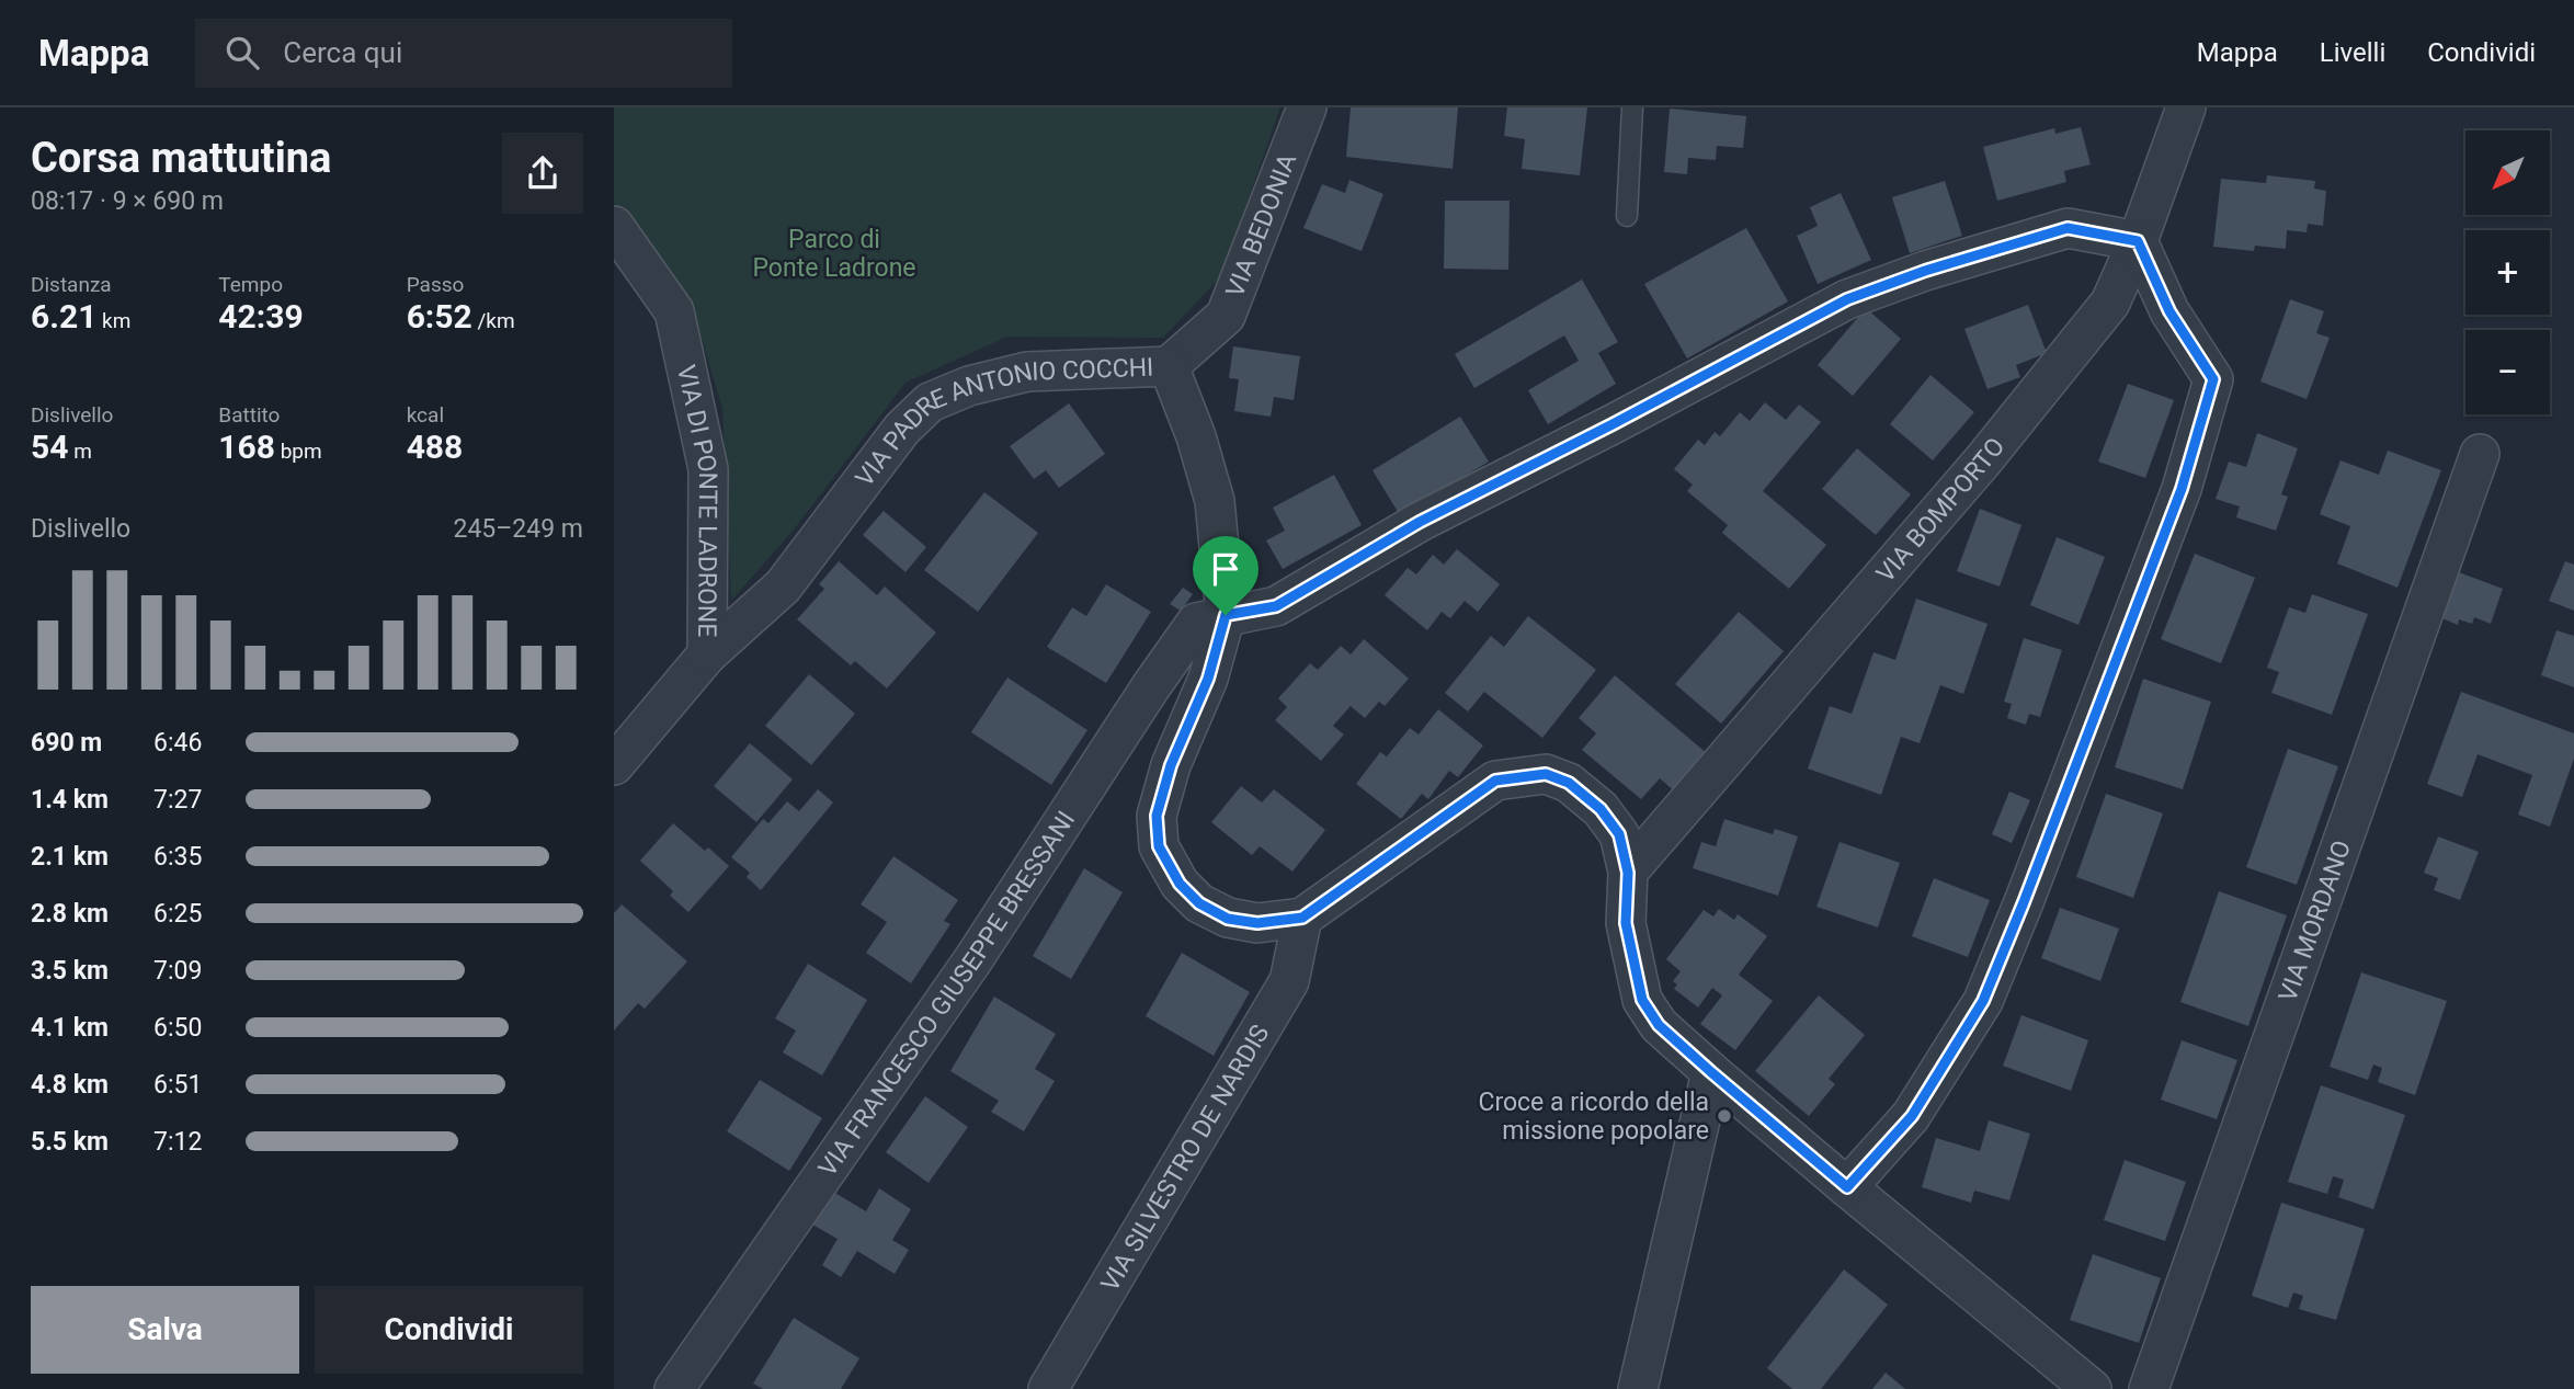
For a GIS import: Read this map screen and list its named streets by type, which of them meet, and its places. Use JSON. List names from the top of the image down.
{
  "streets": {
    "street": [
      "VIA BEDONIA",
      "VIA PADRE ANTONIO COCCHI",
      "VIA DI PONTE LADRONE",
      "VIA BOMPORTO",
      "VIA MORDANO",
      "VIA FRANCESCO GIUSEPPE BRESSANI",
      "VIA SILVESTRO DE NARDIS"
    ]
  },
  "crossings": [
    ["VIA BEDONIA", "VIA PADRE ANTONIO COCCHI"],
    ["VIA PADRE ANTONIO COCCHI", "VIA DI PONTE LADRONE"],
    ["VIA PADRE ANTONIO COCCHI", "VIA BOMPORTO"],
    ["VIA PADRE ANTONIO COCCHI", "VIA FRANCESCO GIUSEPPE BRESSANI"],
    ["VIA PADRE ANTONIO COCCHI", "VIA SILVESTRO DE NARDIS"],
    ["VIA BOMPORTO", "VIA FRANCESCO GIUSEPPE BRESSANI"]
  ],
  "parks": ["Parco di Ponte Ladrone"],
  "places": ["Croce a ricordo della missione popolare"],
  "north": "bottom left",
  "page": {
    "header": "Mappa",
    "search": "Cerca qui",
    "nav": ["Mappa", "Livelli", "Condividi"],
    "heading": ["Corsa mattutina", "08:17 · 9 × 690 m"],
    "map_buttons": ["+", "−"],
    "stats": [
      ["Distanza", "6.21 km"],
      ["Tempo", "42:39"],
      ["Passo", "6:52 /km"],
      ["Dislivello", "54 m"],
      ["Battito", "168 bpm"],
      ["kcal", "488"]
    ],
    "chart": ["Dislivello", "245–249 m"],
    "list": [
      {
        "name": "690 m",
        "note": "6:46"
      },
      {
        "name": "1.4 km",
        "note": "7:27"
      },
      {
        "name": "2.1 km",
        "note": "6:35"
      },
      {
        "name": "2.8 km",
        "note": "6:25"
      },
      {
        "name": "3.5 km",
        "note": "7:09"
      },
      {
        "name": "4.1 km",
        "note": "6:50"
      },
      {
        "name": "4.8 km",
        "note": "6:51"
      },
      {
        "name": "5.5 km",
        "note": "7:12"
      }
    ],
    "buttons": ["Salva", "Condividi"]
  }
}
